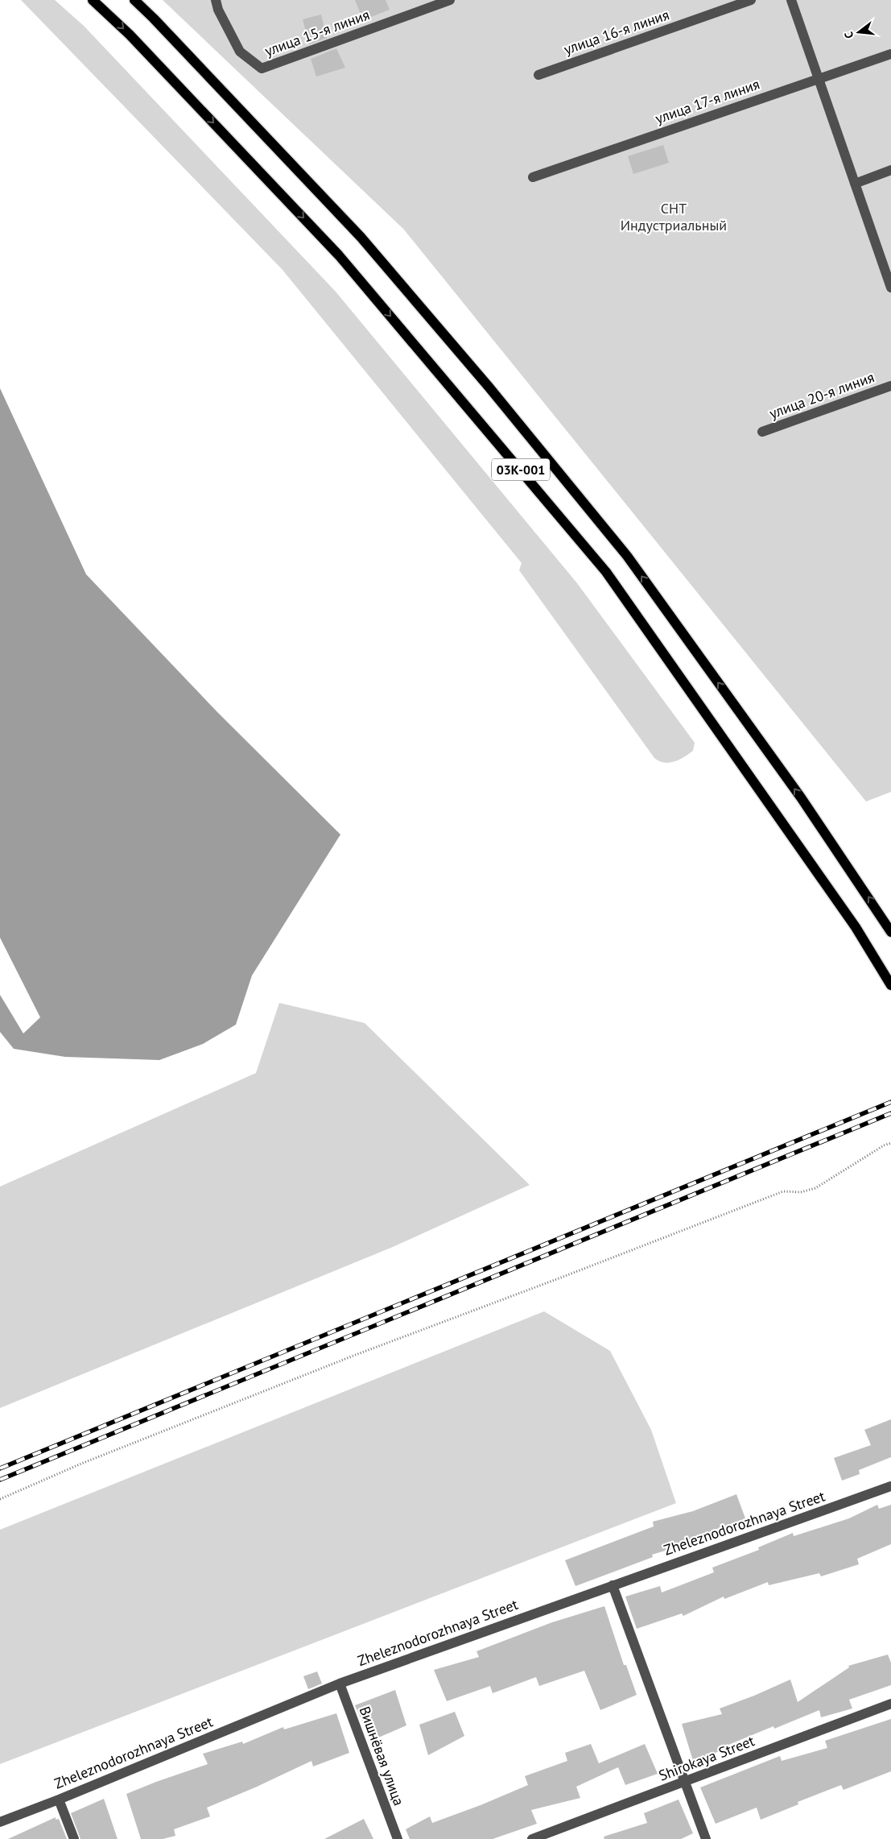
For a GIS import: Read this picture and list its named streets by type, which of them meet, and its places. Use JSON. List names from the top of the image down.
{
  "streets": {
    "main road": ["03К-001"],
    "street": [
      "улица 16-я линия",
      "улица 15-я линия",
      "улица 17-я линия",
      "улица 20-я линия",
      "Zheleznodorozhnaya Street",
      "Вишнёвая улица",
      "Shirokaya Street"
    ]
  },
  "crossings": [
    ["Zheleznodorozhnaya Street", "Вишнёвая улица"]
  ],
  "parks": ["СНТ Индустриальный"],
  "north": "left"
}
